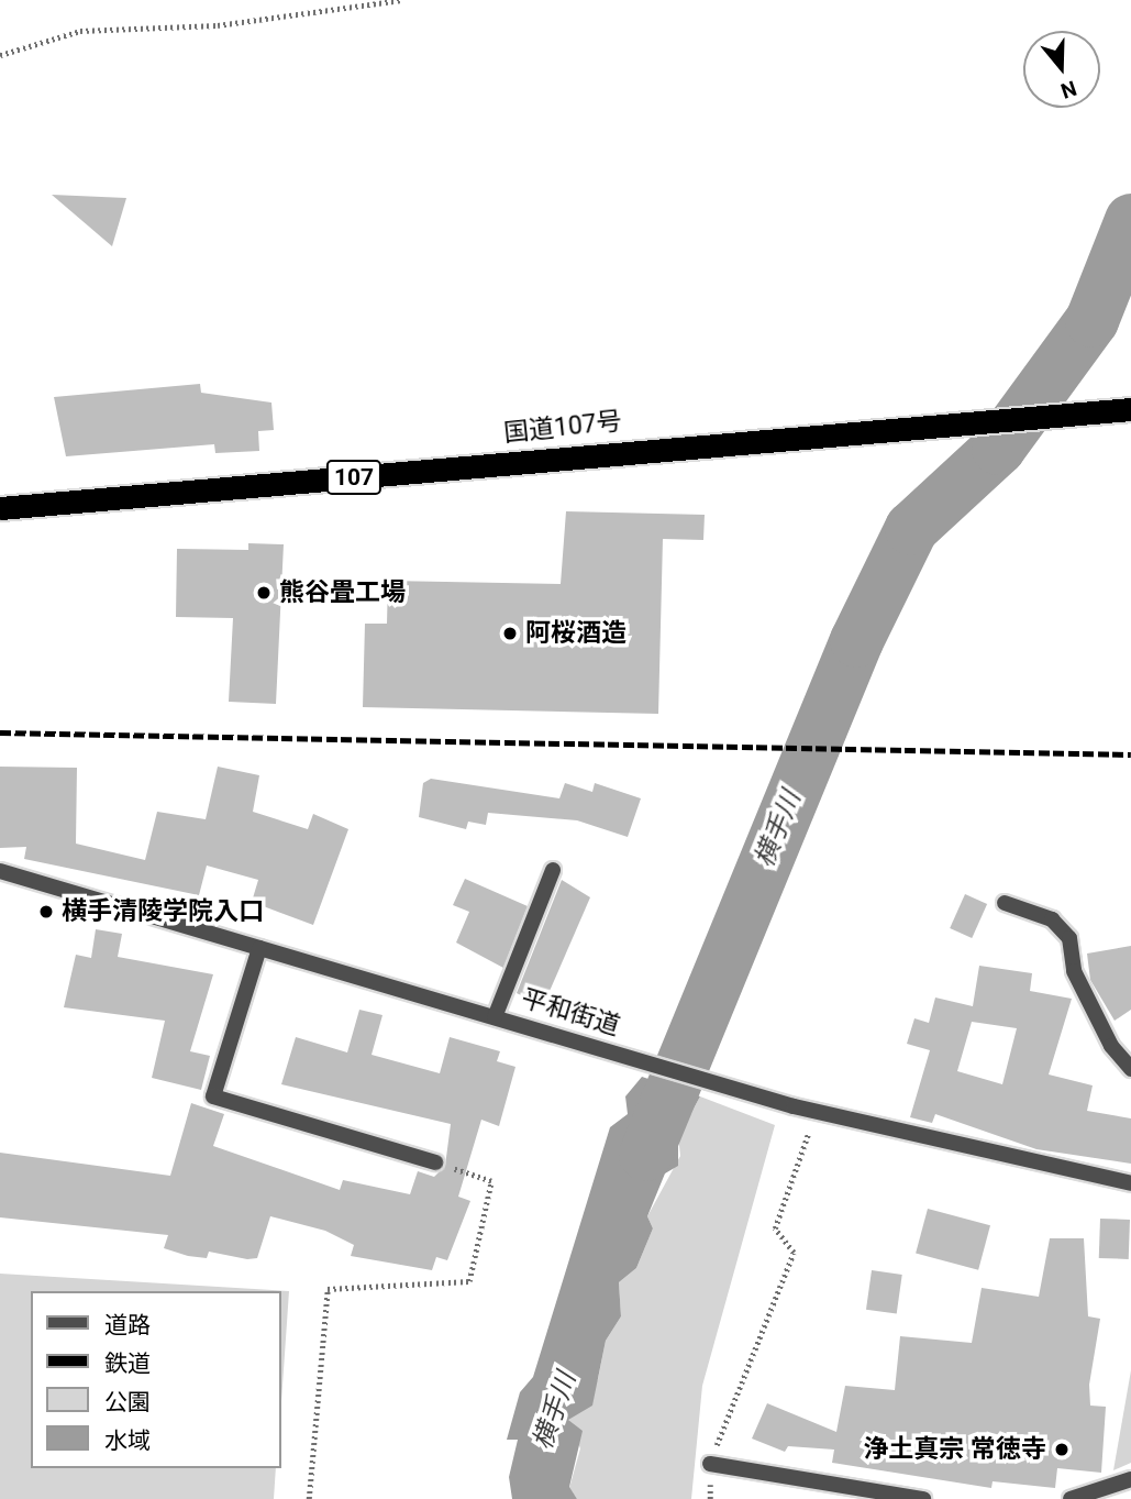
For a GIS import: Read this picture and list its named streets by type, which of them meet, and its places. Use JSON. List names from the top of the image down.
{
  "streets": {
    "highway": ["国道107号", "107"],
    "street": ["平和街道"]
  },
  "water": ["横手川"],
  "places": [
    "熊谷畳工場",
    "阿桜酒造",
    "横手清陵学院入口",
    "浄土真宗 常徳寺"
  ],
  "legend": [
    "道路",
    "鉄道",
    "公園",
    "水域"
  ],
  "north": "bottom"
}
